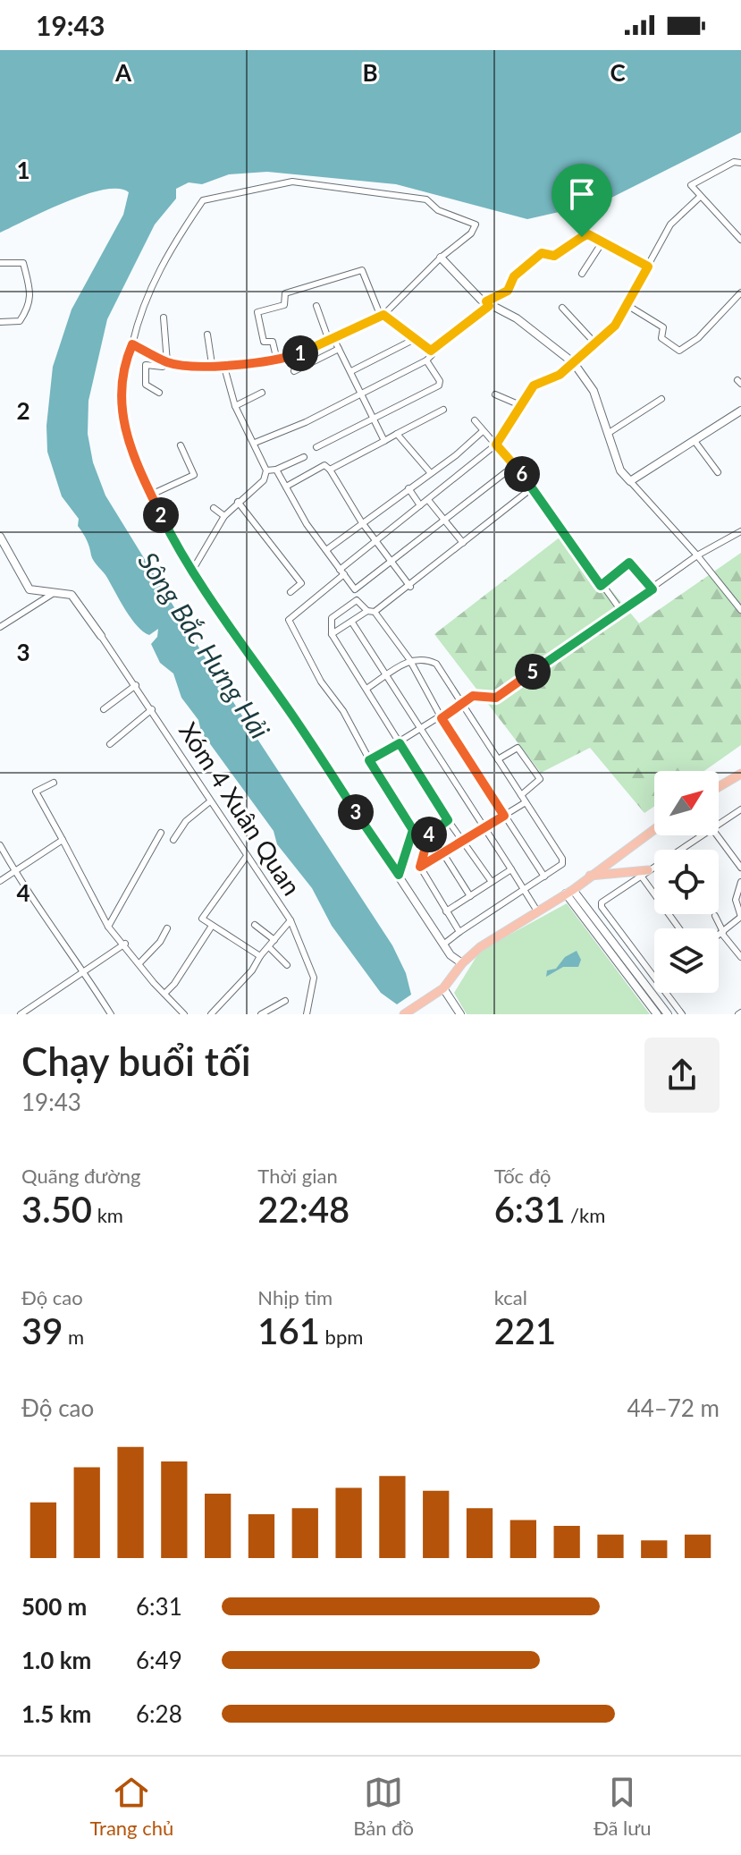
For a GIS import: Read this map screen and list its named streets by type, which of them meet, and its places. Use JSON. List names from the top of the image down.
{
  "streets": {
    "street": ["Xóm 4 Xuân Quan"]
  },
  "water": ["Sông Bắc Hưng Hải"],
  "north": "top right",
  "page": {
    "status": "19:43",
    "pins": [
      "1",
      "6",
      "2",
      "5",
      "3",
      "4"
    ],
    "heading": ["Chạy buổi tối", "19:43"],
    "stats": [
      ["Quãng đường", "3.50 km"],
      ["Thời gian", "22:48"],
      ["Tốc độ", "6:31 /km"],
      ["Độ cao", "39 m"],
      ["Nhịp tim", "161 bpm"],
      ["kcal", "221"]
    ],
    "chart": ["Độ cao", "44–72 m"],
    "list": [
      {
        "name": "500 m",
        "note": "6:31"
      },
      {
        "name": "1.0 km",
        "note": "6:49"
      },
      {
        "name": "1.5 km",
        "note": "6:28"
      }
    ],
    "tabs": ["Trang chủ", "Bản đồ", "Đã lưu"]
  },
  "grid": {
    "columns": ["A", "B", "C"],
    "rows": [
      "1",
      "2",
      "3",
      "4"
    ]
  }
}
